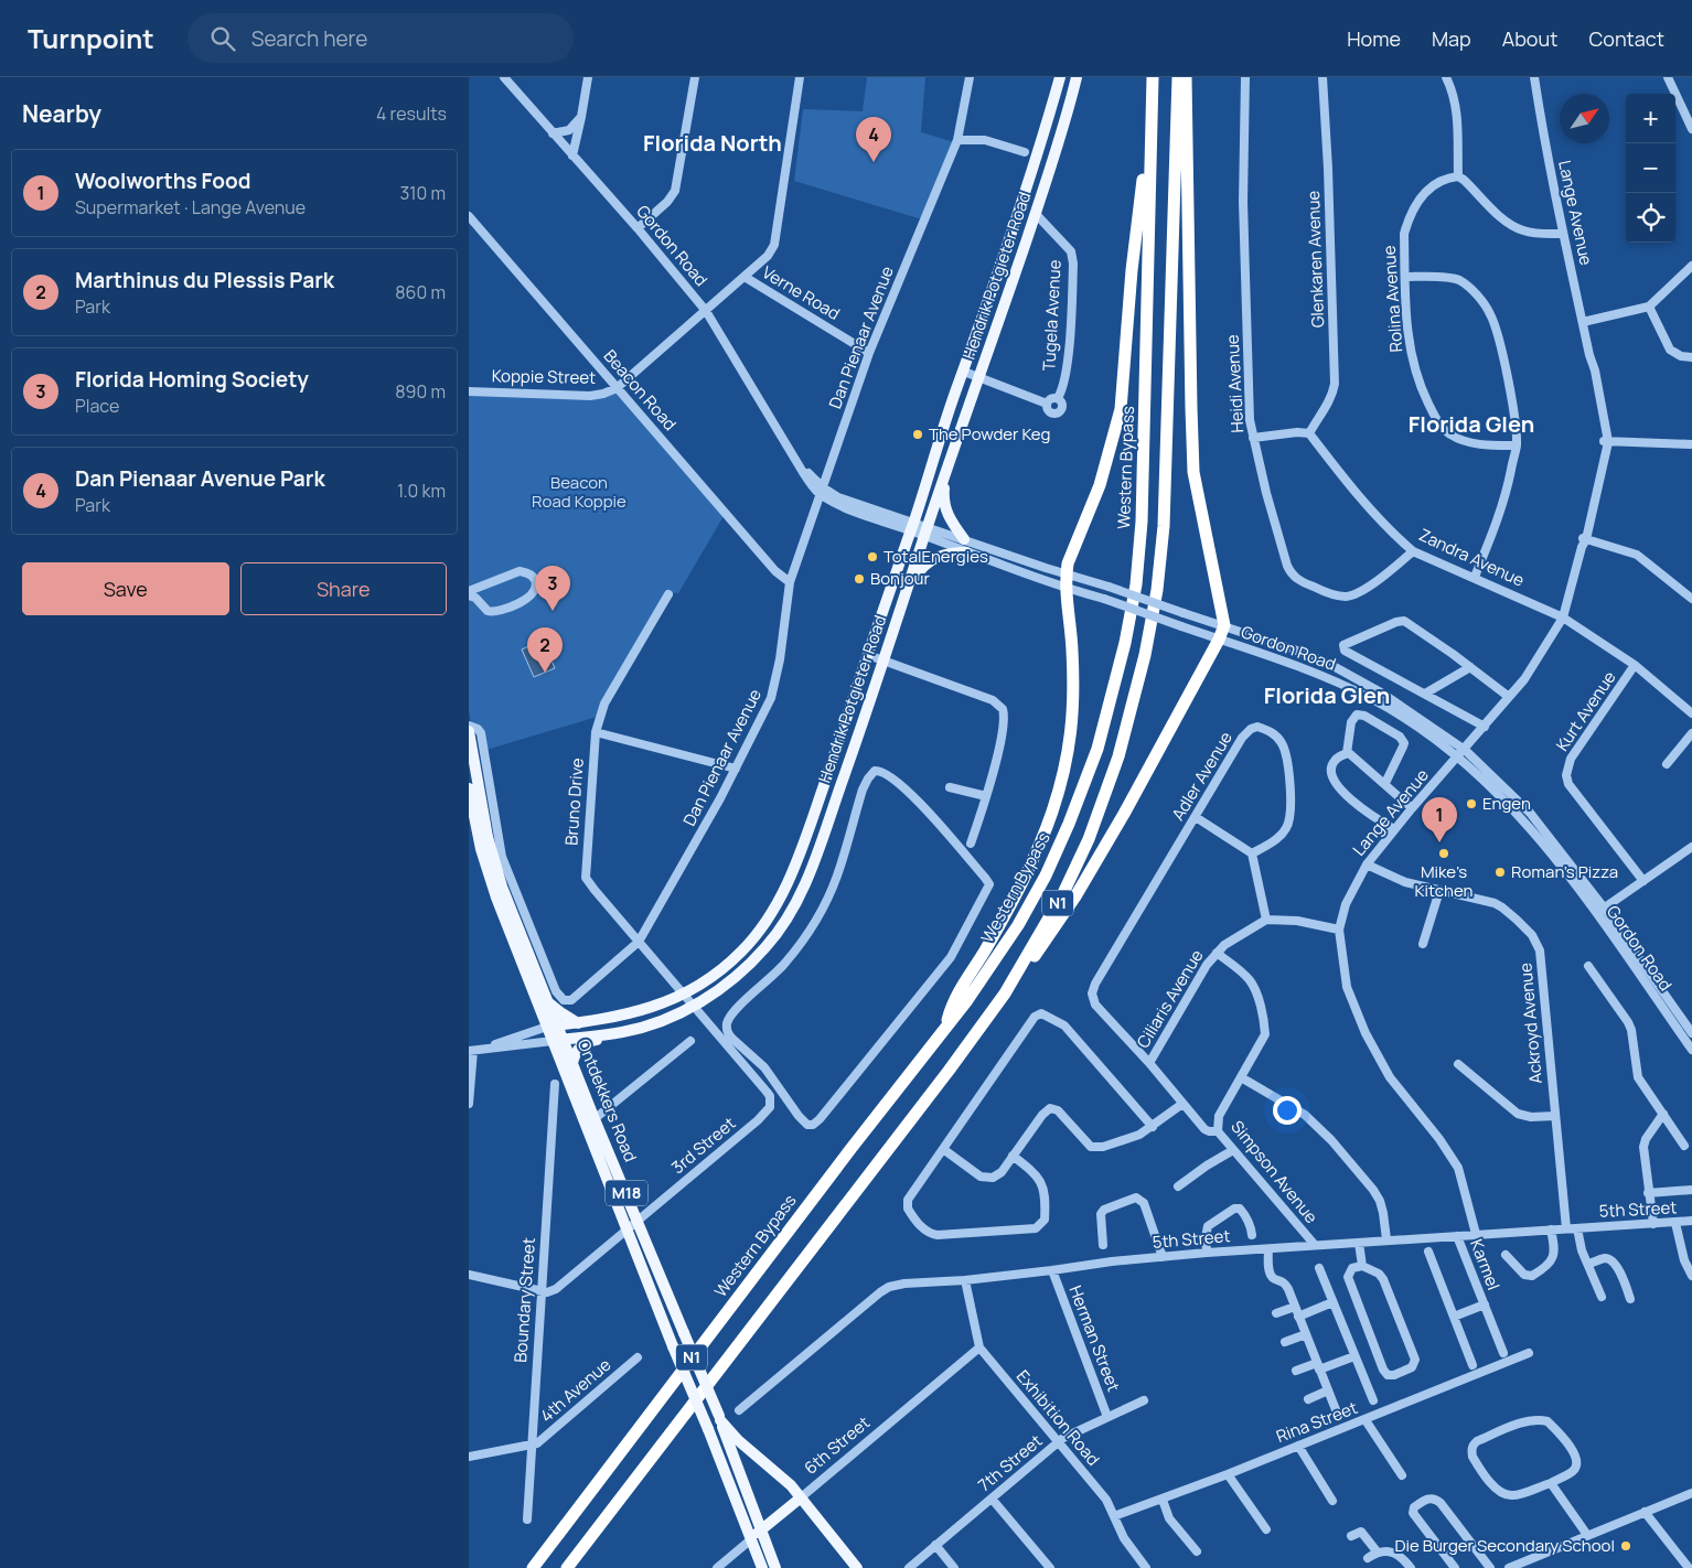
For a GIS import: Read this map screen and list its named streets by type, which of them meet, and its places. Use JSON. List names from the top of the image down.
{
  "streets": {
    "highway": ["Western Bypass", "N1"],
    "main road": [
      "Hendrik Potgieter Road",
      "Ontdekkers Road",
      "M18",
      "6th Street"
    ],
    "street": [
      "Lange Avenue",
      "Gordon Road",
      "Glenkaren Avenue",
      "Verne Road",
      "Rolina Avenue",
      "Tugela Avenue",
      "Dan Pienaar Avenue",
      "Koppie Street",
      "Heidi Avenue",
      "Beacon Road",
      "Zandra Avenue",
      "Kurt Avenue",
      "Adler Avenue",
      "Bruno Drive",
      "Ciliaris Avenue",
      "Ackroyd Avenue",
      "3rd Street",
      "Simpson Avenue",
      "5th Street",
      "Karmel",
      "Boundary Street",
      "Herman Street",
      "4th Avenue",
      "Exhibition Road",
      "Rina Street",
      "7th Street"
    ]
  },
  "crossings": [
    ["Lange Avenue", "Gordon Road"],
    ["Lange Avenue", "Zandra Avenue"],
    ["Lange Avenue", "Ackroyd Avenue"],
    ["Lange Avenue", "5th Street"],
    ["Gordon Road", "Hendrik Potgieter Road"],
    ["Gordon Road", "Dan Pienaar Avenue"],
    ["Glenkaren Avenue", "Zandra Avenue"],
    ["Hendrik Potgieter Road", "Tugela Avenue"],
    ["Hendrik Potgieter Road", "Bruno Drive"],
    ["Hendrik Potgieter Road", "Ontdekkers Road"],
    ["Hendrik Potgieter Road", "3rd Street"],
    ["Verne Road", "Dan Pienaar Avenue"],
    ["Dan Pienaar Avenue", "Beacon Road"],
    ["Dan Pienaar Avenue", "Bruno Drive"],
    ["Koppie Street", "Beacon Road"],
    ["Heidi Avenue", "Zandra Avenue"],
    ["Zandra Avenue", "Kurt Avenue"],
    ["Adler Avenue", "Ciliaris Avenue"],
    ["Bruno Drive", "3rd Street"],
    ["Ackroyd Avenue", "5th Street"],
    ["Ontdekkers Road", "3rd Street"],
    ["Ontdekkers Road", "6th Street"],
    ["3rd Street", "Boundary Street"],
    ["Simpson Avenue", "5th Street"],
    ["5th Street", "Karmel"],
    ["5th Street", "Herman Street"],
    ["5th Street", "Exhibition Road"],
    ["Boundary Street", "4th Avenue"],
    ["Herman Street", "7th Street"],
    ["Exhibition Road", "Rina Street"],
    ["Exhibition Road", "6th Street"],
    ["Exhibition Road", "7th Street"]
  ],
  "districts": ["Florida North", "Florida Glen", "Florida Glen"],
  "parks": ["Beacon Road Koppie"],
  "places": [
    "The Powder Keg",
    "TotalEnergies",
    "Bonjour",
    "Engen",
    "Mike's Kitchen",
    "Roman's Pizza",
    "Die Burger Secondary School"
  ],
  "north": "top right",
  "page": {
    "header": "Turnpoint",
    "search": "Search here",
    "nav": [
      "Home",
      "Map",
      "About",
      "Contact"
    ],
    "heading": ["Nearby", "4 results"],
    "map_buttons": ["+", "−"],
    "pins": [
      "4",
      "3",
      "2",
      "1"
    ],
    "list": [
      {
        "mark": "1",
        "name": "Woolworths Food",
        "note": "Supermarket · Lange Avenue",
        "value": "310 m"
      },
      {
        "mark": "2",
        "name": "Marthinus du Plessis Park",
        "note": "Park",
        "value": "860 m"
      },
      {
        "mark": "3",
        "name": "Florida Homing Society",
        "note": "Place",
        "value": "890 m"
      },
      {
        "mark": "4",
        "name": "Dan Pienaar Avenue Park",
        "note": "Park",
        "value": "1.0 km"
      }
    ],
    "buttons": ["Save", "Share"]
  }
}
